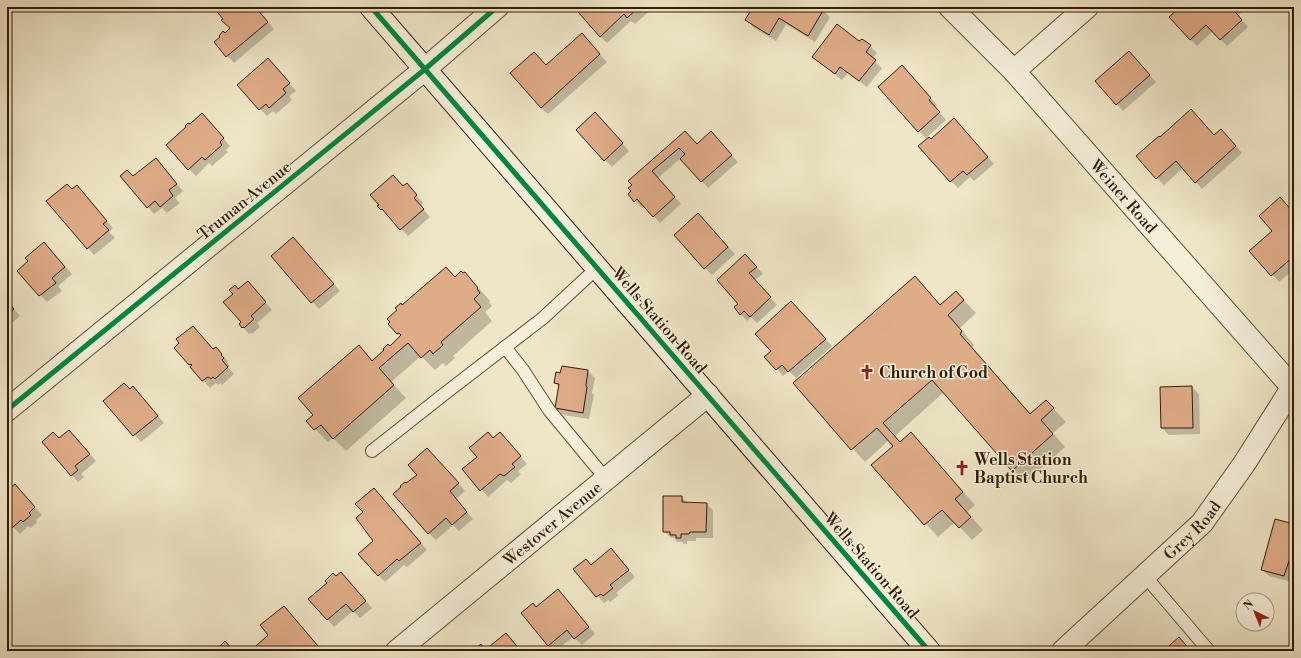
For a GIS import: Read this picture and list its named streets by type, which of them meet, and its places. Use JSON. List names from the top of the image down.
{
  "streets": {
    "street": [
      "Weiner Road",
      "Truman Avenue",
      "Wells Station Road",
      "Westover Avenue",
      "Grey Road"
    ]
  },
  "crossings": [
    ["Weiner Road", "Grey Road"],
    ["Truman Avenue", "Wells Station Road"],
    ["Wells Station Road", "Westover Avenue"]
  ],
  "places": {
    "church": ["Church of God", "Wells Station Baptist Church"]
  },
  "north": "top left"
}
